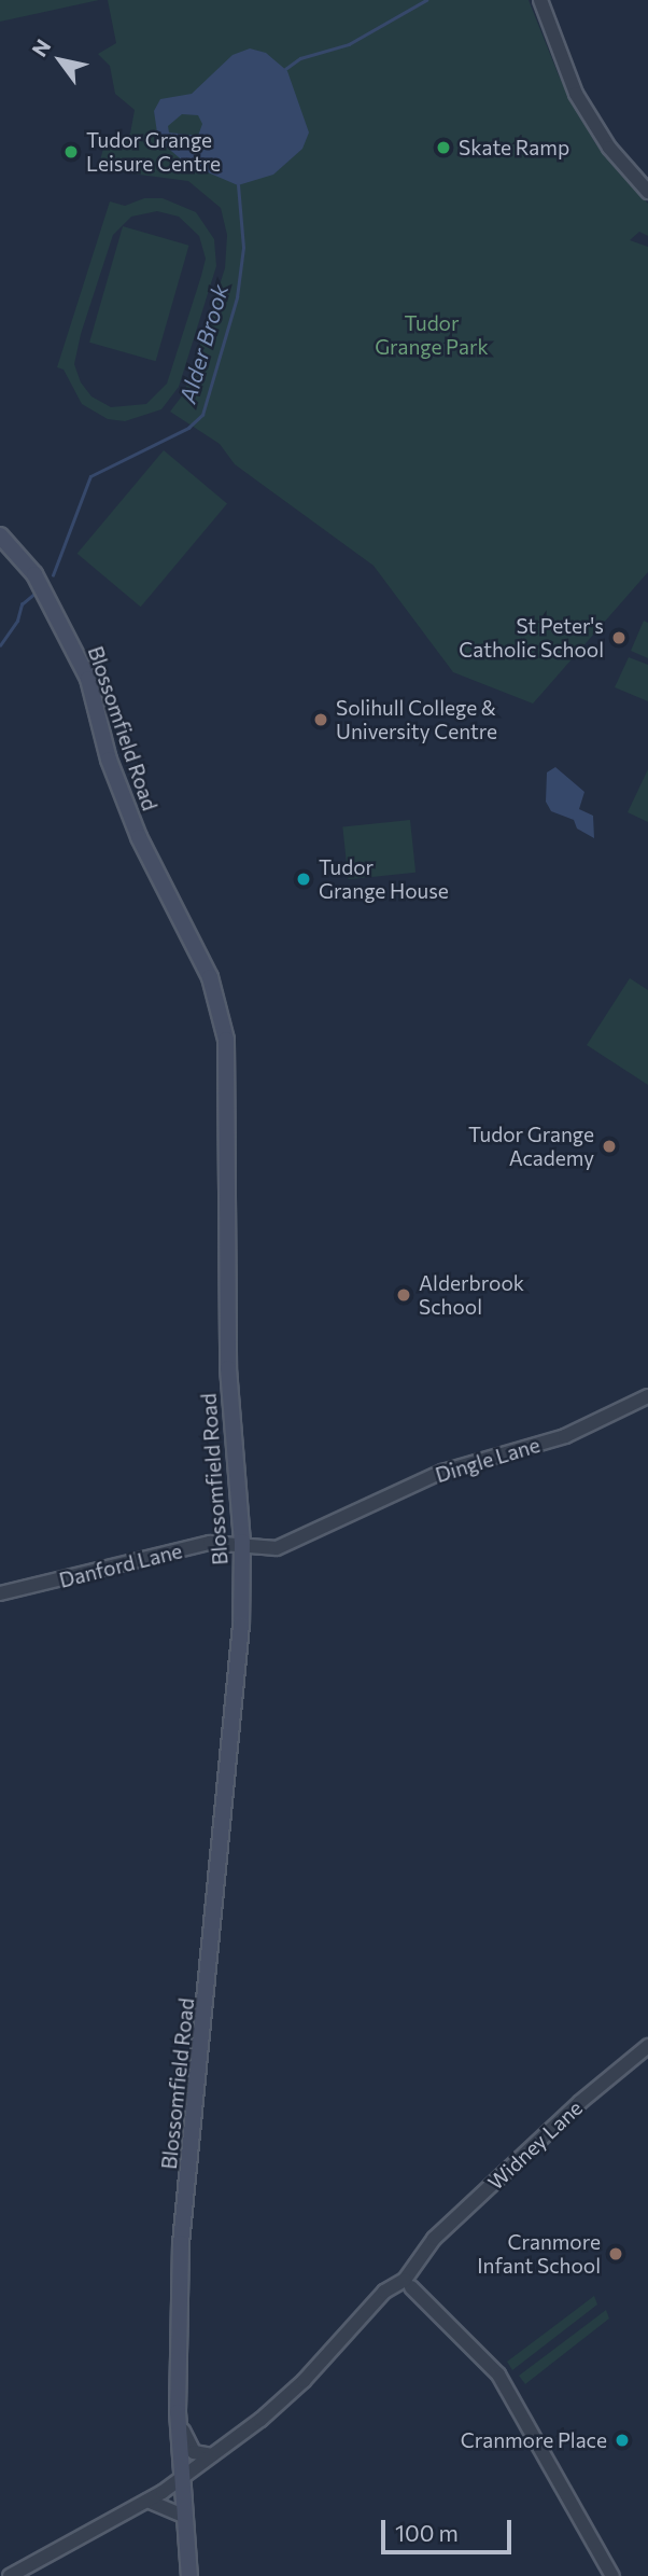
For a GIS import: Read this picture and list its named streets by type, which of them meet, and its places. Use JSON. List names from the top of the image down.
{
  "streets": {
    "main road": ["Blossomfield Road"],
    "street": ["Dingle Lane", "Danford Lane", "Widney Lane"]
  },
  "crossings": [
    ["Blossomfield Road", "Dingle Lane"],
    ["Blossomfield Road", "Danford Lane"],
    ["Blossomfield Road", "Widney Lane"],
    ["Dingle Lane", "Danford Lane"]
  ],
  "water": ["Alder Brook"],
  "parks": ["Tudor Grange Park"],
  "places": [
    "Skate Ramp",
    "Tudor Grange Leisure Centre",
    "St Peter's Catholic School",
    "Solihull College & University Centre",
    "Tudor Grange House",
    "Tudor Grange Academy",
    "Alderbrook School",
    "Cranmore Infant School",
    "Cranmore Place"
  ],
  "scale_bar": "100 m",
  "north": "top left"
}
